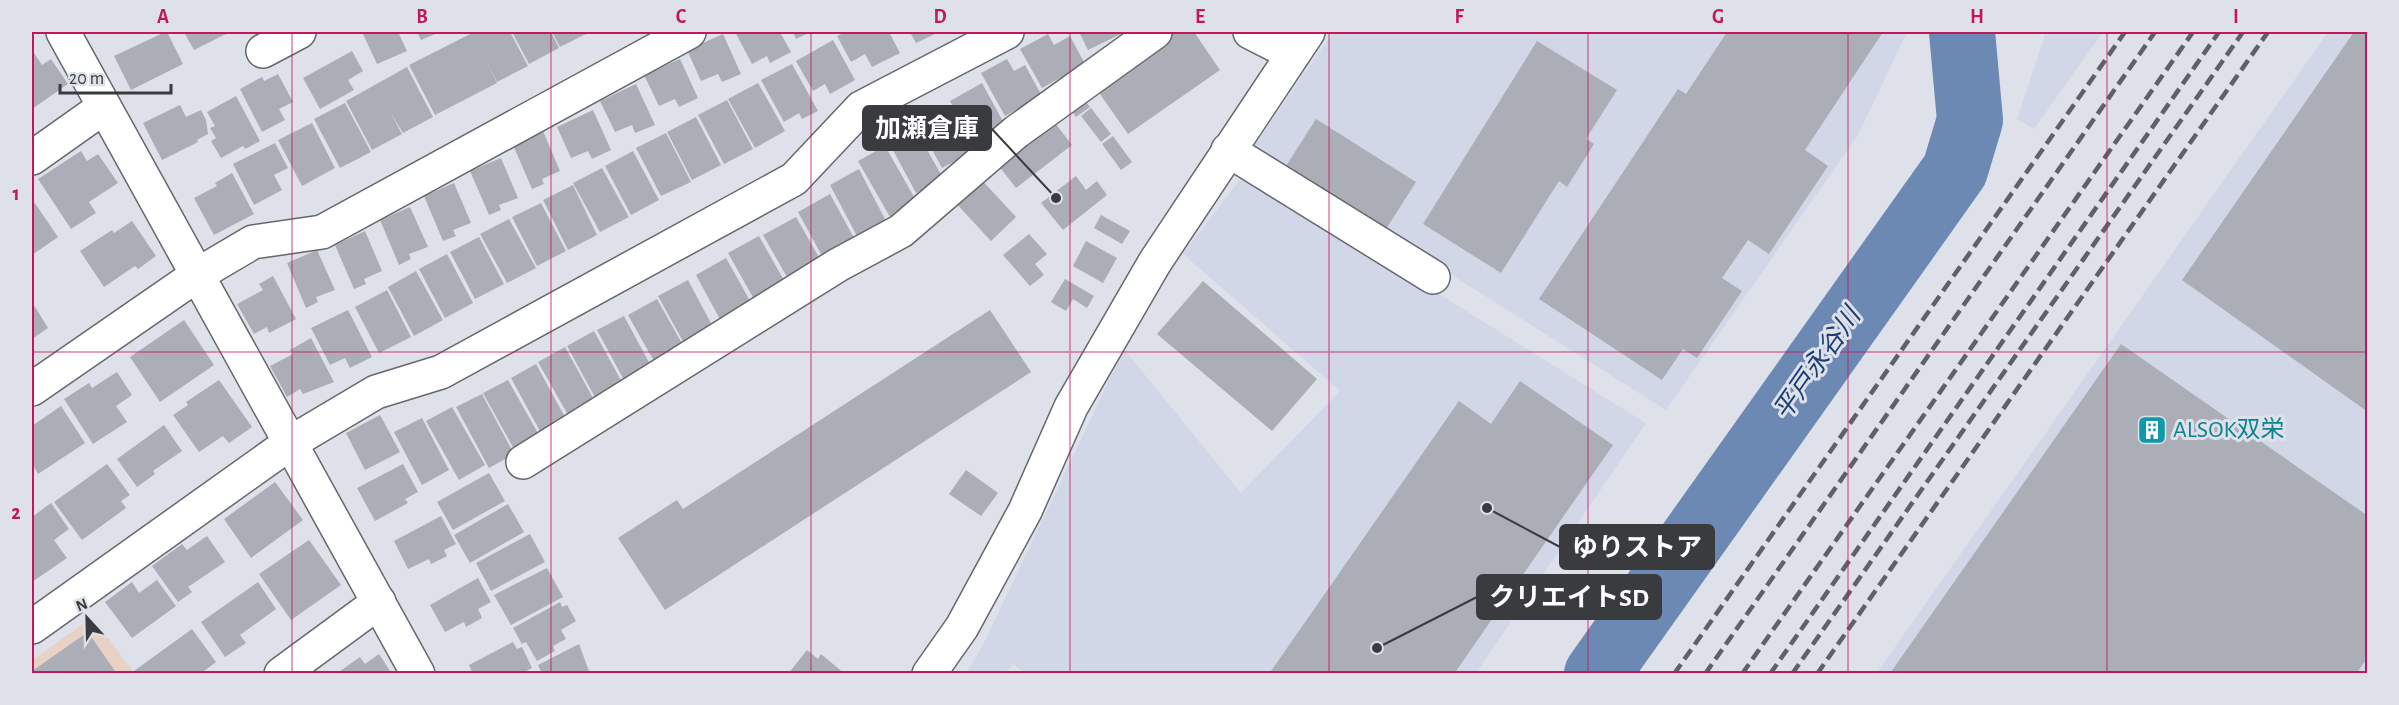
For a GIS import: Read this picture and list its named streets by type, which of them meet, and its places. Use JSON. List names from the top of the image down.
{
  "water": ["平戸永谷川"],
  "places": {
    "other": ["加瀬倉庫", "ゆりストア", "クリエイトSD"],
    "building": ["ALSOK双栄"]
  },
  "scale_bar": "20 m",
  "north": "top",
  "grid": {
    "columns": [
      "A",
      "B",
      "C",
      "D",
      "E",
      "F",
      "G",
      "H",
      "I"
    ],
    "rows": ["1", "2"]
  }
}
